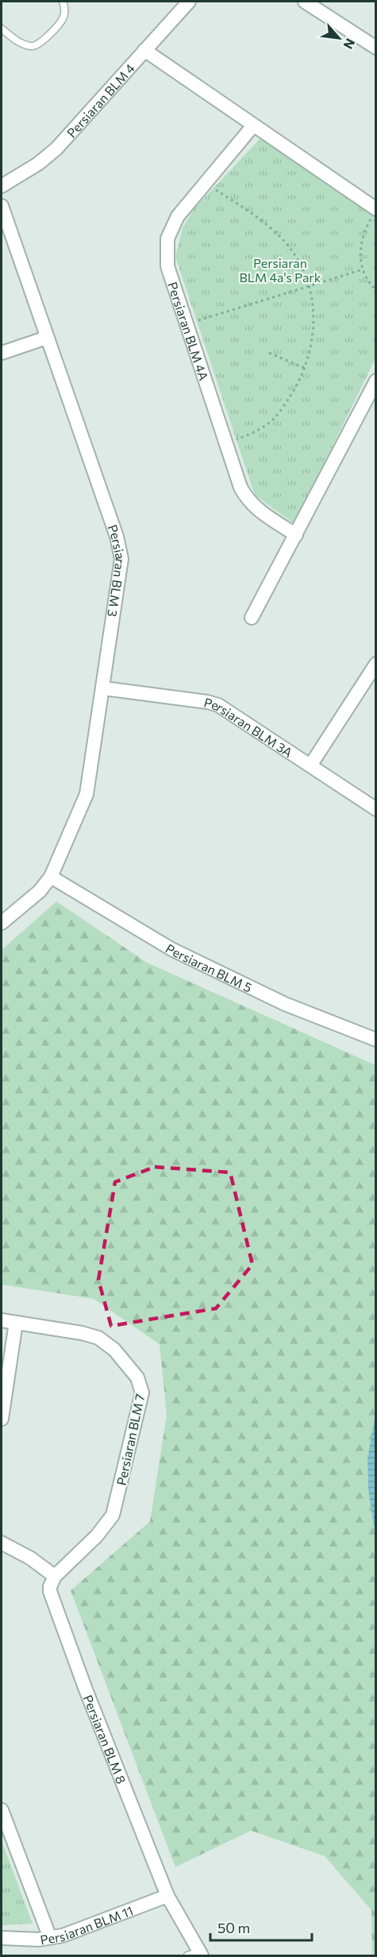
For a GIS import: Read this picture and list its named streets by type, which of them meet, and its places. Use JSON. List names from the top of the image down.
{
  "streets": {
    "street": [
      "Persiaran BLM 4",
      "Persiaran BLM 4A",
      "Persiaran BLM 3",
      "Persiaran BLM 3A",
      "Persiaran BLM 5",
      "Persiaran BLM 7",
      "Persiaran BLM 8",
      "Persiaran BLM 11"
    ]
  },
  "crossings": [
    ["Persiaran BLM 3", "Persiaran BLM 3A"],
    ["Persiaran BLM 3", "Persiaran BLM 5"],
    ["Persiaran BLM 7", "Persiaran BLM 8"],
    ["Persiaran BLM 8", "Persiaran BLM 11"]
  ],
  "parks": ["Persiaran BLM 4a's Park"],
  "scale_bar": "50 m",
  "north": "bottom right"
}
